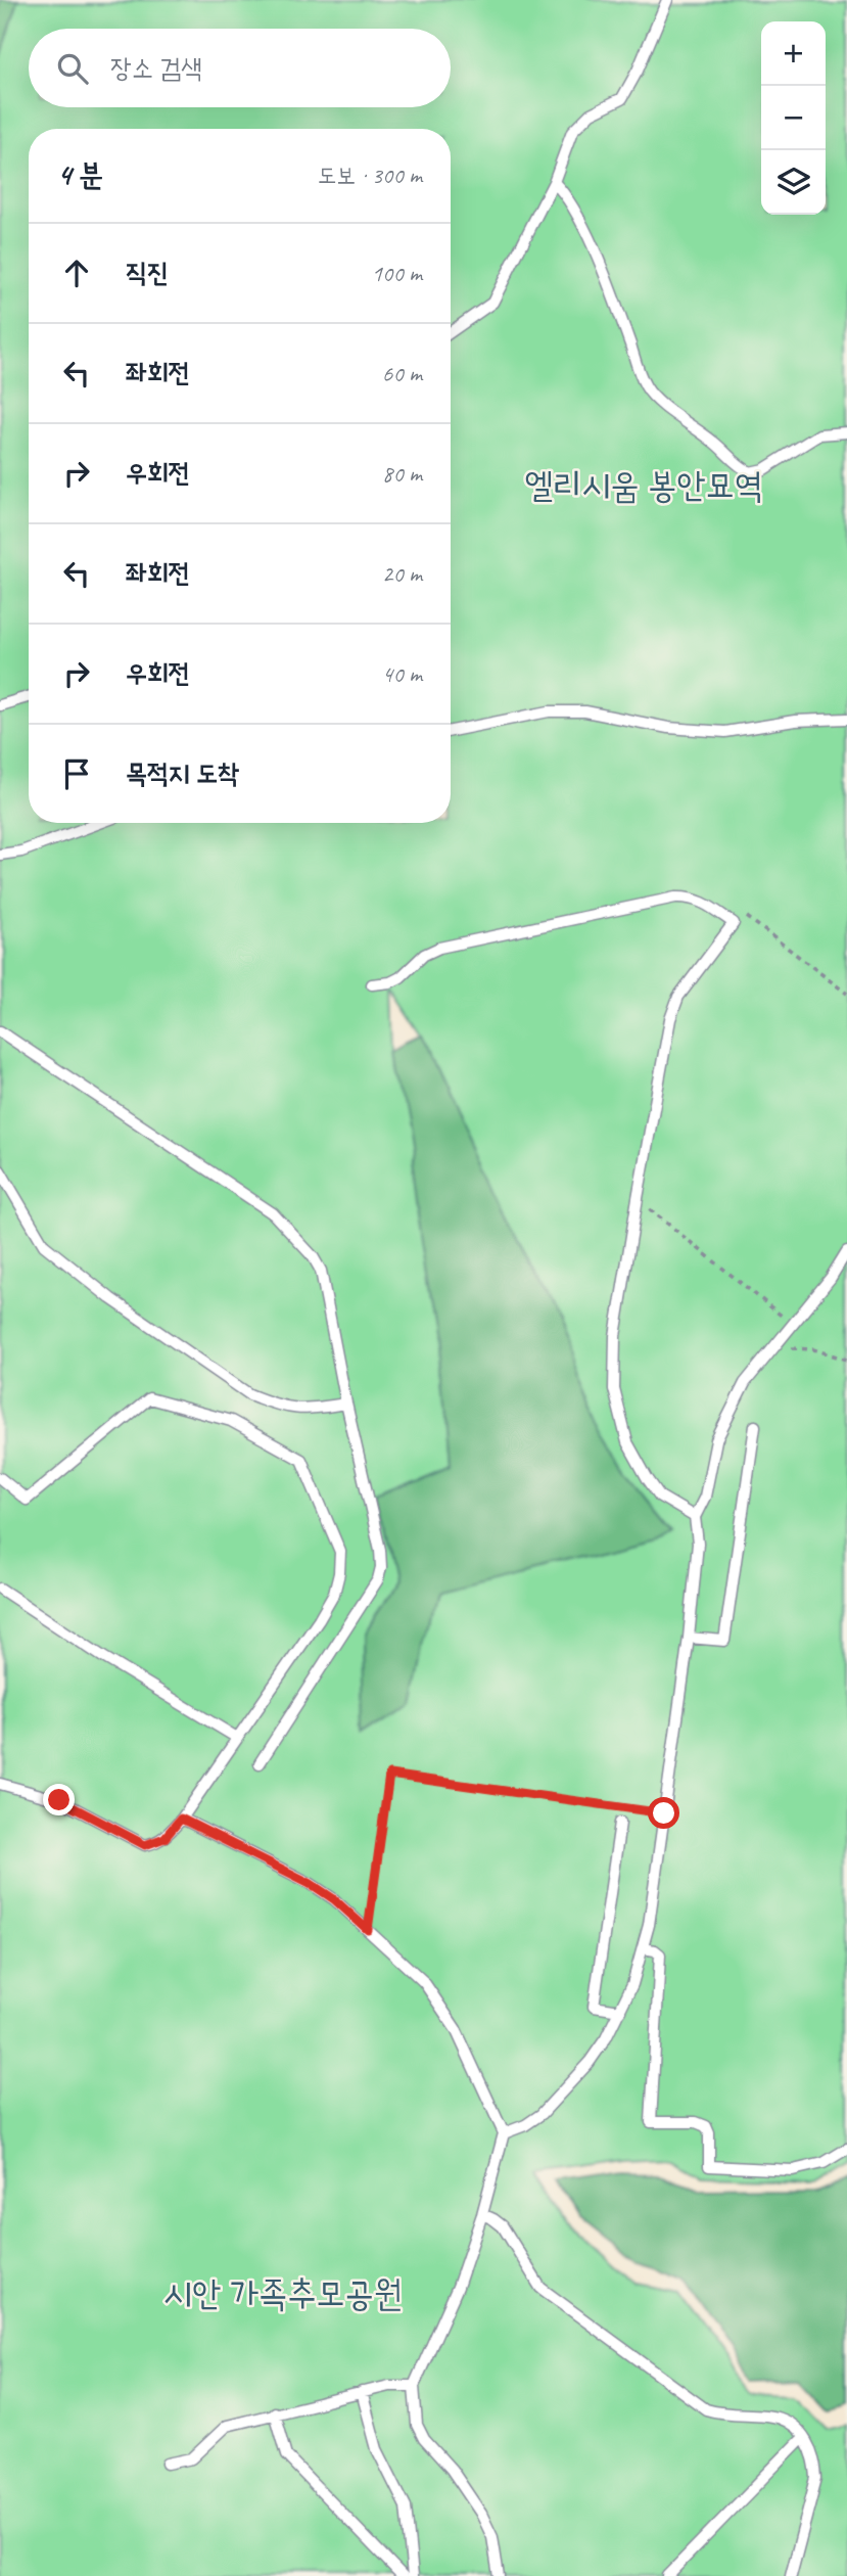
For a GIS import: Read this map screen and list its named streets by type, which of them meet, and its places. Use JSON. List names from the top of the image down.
{
  "parks": ["엘리시움 봉안묘역", "시안 가족추모공원"],
  "page": {
    "map_buttons": ["+", "−"],
    "search": "장소 검색",
    "heading": ["4 분", "도보 · 300 m"],
    "list": [
      ["직진", "100 m"],
      ["좌회전", "60 m"],
      ["우회전", "80 m"],
      ["좌회전", "20 m"],
      ["우회전", "40 m"],
      "목적지 도착"
    ]
  }
}
